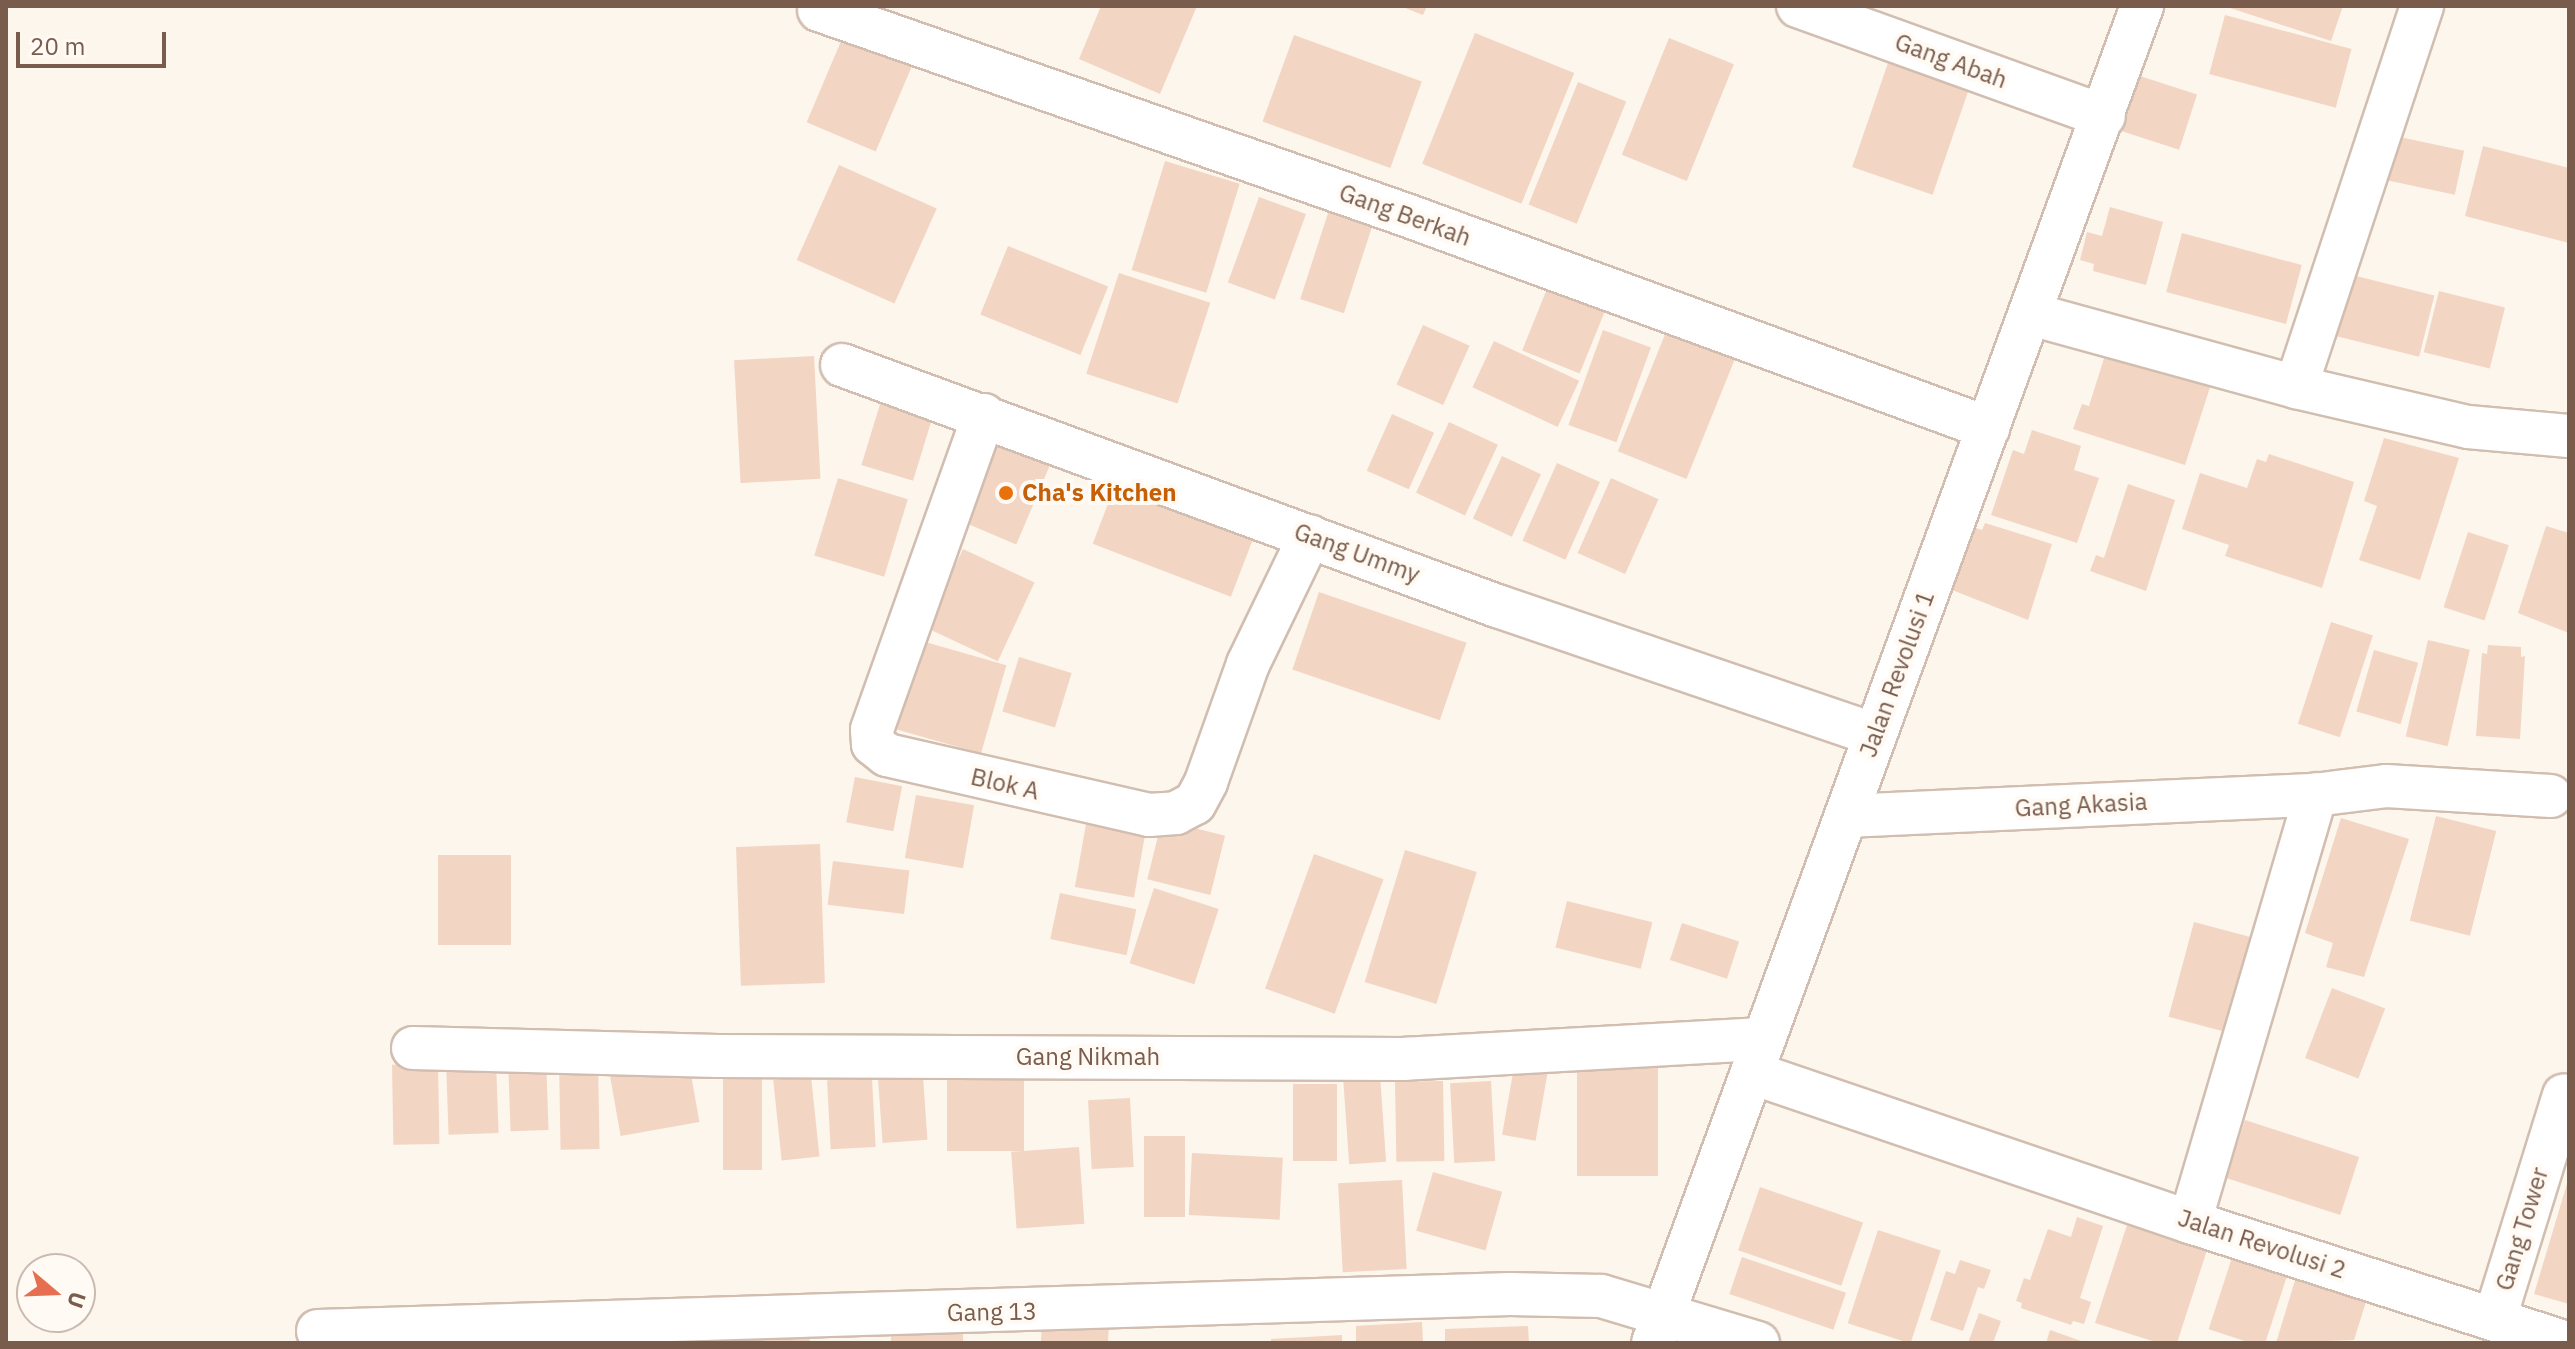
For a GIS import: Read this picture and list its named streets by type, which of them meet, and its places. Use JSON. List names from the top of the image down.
{
  "streets": {
    "street": [
      "Gang Abah",
      "Gang Berkah",
      "Gang Ummy",
      "Jalan Revolusi 1",
      "Blok A",
      "Gang Akasia",
      "Gang Nikmah",
      "Gang Tower",
      "Jalan Revolusi 2",
      "Gang 13"
    ]
  },
  "crossings": [
    ["Gang Abah", "Jalan Revolusi 1"],
    ["Gang Berkah", "Jalan Revolusi 1"],
    ["Gang Ummy", "Jalan Revolusi 1"],
    ["Gang Ummy", "Blok A"],
    ["Jalan Revolusi 1", "Gang Akasia"],
    ["Jalan Revolusi 1", "Gang Nikmah"],
    ["Jalan Revolusi 1", "Jalan Revolusi 2"],
    ["Jalan Revolusi 1", "Gang 13"],
    ["Gang Nikmah", "Jalan Revolusi 2"],
    ["Gang Tower", "Jalan Revolusi 2"]
  ],
  "places": ["Cha's Kitchen"],
  "scale_bar": "20 m",
  "north": "right"
}
